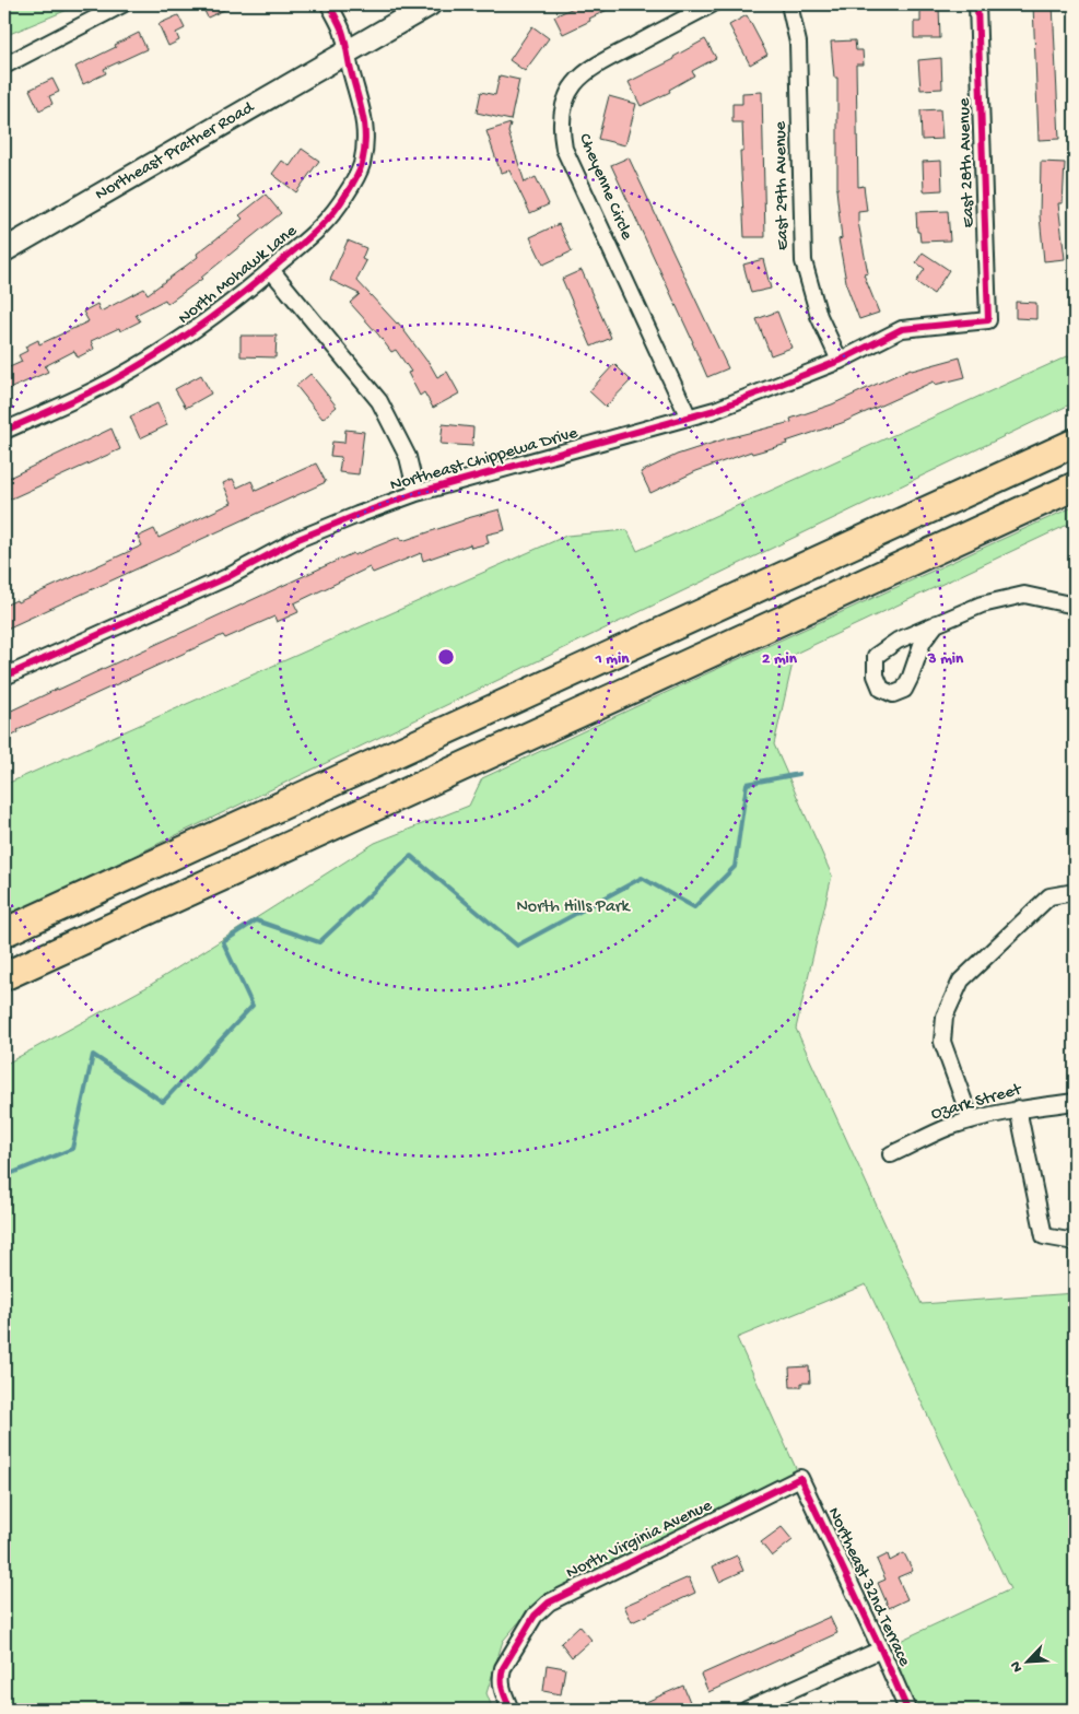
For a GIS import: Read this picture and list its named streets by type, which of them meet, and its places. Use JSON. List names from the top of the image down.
{
  "streets": {
    "main road": ["Northeast Prather Road"],
    "street": [
      "East 28th Avenue",
      "East 29th Avenue",
      "Cheyenne Circle",
      "North Mohawk Lane",
      "Northeast Chippewa Drive",
      "Ozark Street",
      "North Virginia Avenue",
      "Northeast 32nd Terrace"
    ]
  },
  "crossings": [
    ["Northeast Prather Road", "North Mohawk Lane"],
    ["East 28th Avenue", "Northeast Chippewa Drive"],
    ["East 29th Avenue", "Northeast Chippewa Drive"],
    ["Cheyenne Circle", "Northeast Chippewa Drive"],
    ["North Virginia Avenue", "Northeast 32nd Terrace"]
  ],
  "parks": ["North Hills Park"],
  "north": "bottom left",
  "rings": ["1 min", "2 min", "3 min"]
}
